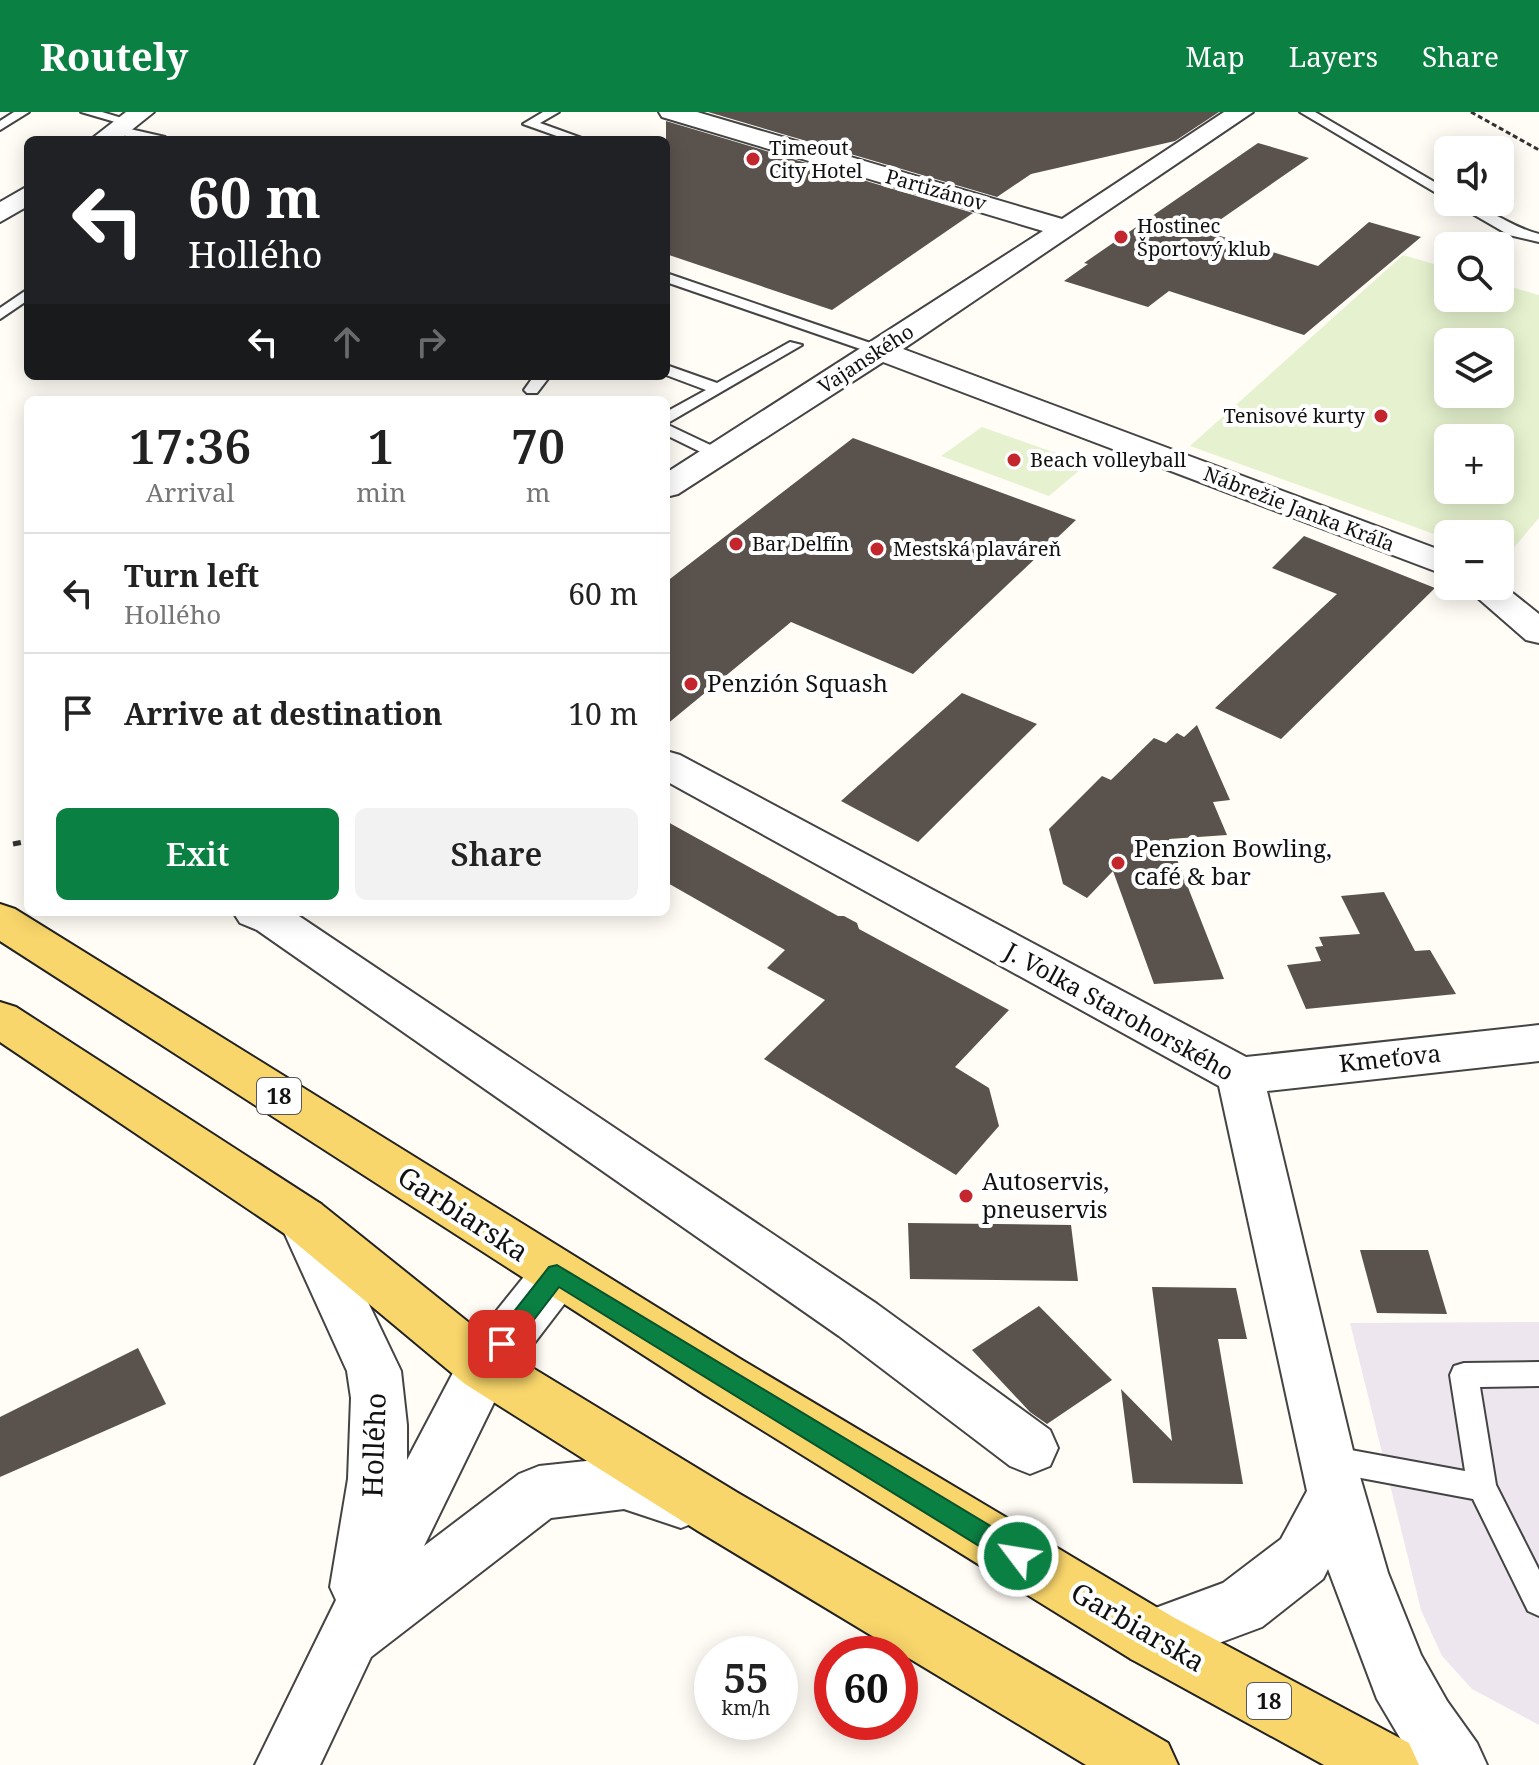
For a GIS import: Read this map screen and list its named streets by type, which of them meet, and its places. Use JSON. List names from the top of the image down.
{
  "streets": {
    "main road": ["18", "Garbiarska"],
    "street": [
      "Partizánov",
      "Vajanského",
      "Nábrežie Janka Kráľa",
      "J. Volka Starohorského",
      "Kmeťova",
      "Hollého"
    ]
  },
  "crossings": [
    ["Partizánov", "Vajanského"],
    ["Vajanského", "Nábrežie Janka Kráľa"],
    ["J. Volka Starohorského", "Kmeťova"],
    ["Garbiarska", "Hollého"]
  ],
  "places": [
    "Timeout City Hotel",
    "Hostinec Športový klub",
    "Tenisové kurty",
    "Beach volleyball",
    "Bar Delfín",
    "Mestská plaváreň",
    "Penzión Squash",
    "Penzion Bowling, café & bar",
    "Autoservis, pneuservis"
  ],
  "page": {
    "header": "Routely",
    "nav": ["Map", "Layers", "Share"],
    "map_buttons": ["+", "−"],
    "turn": ["60 m", "Hollého"],
    "eta": [
      "17:36",
      "Arrival",
      "1",
      "min",
      "70",
      "m"
    ],
    "list": [
      {
        "name": "Turn left",
        "note": "Hollého",
        "value": "60 m"
      },
      {
        "name": "Arrive at destination",
        "value": "10 m"
      }
    ],
    "buttons": ["Exit", "Share"],
    "speed": "55 km/h",
    "limit": "60"
  }
}
